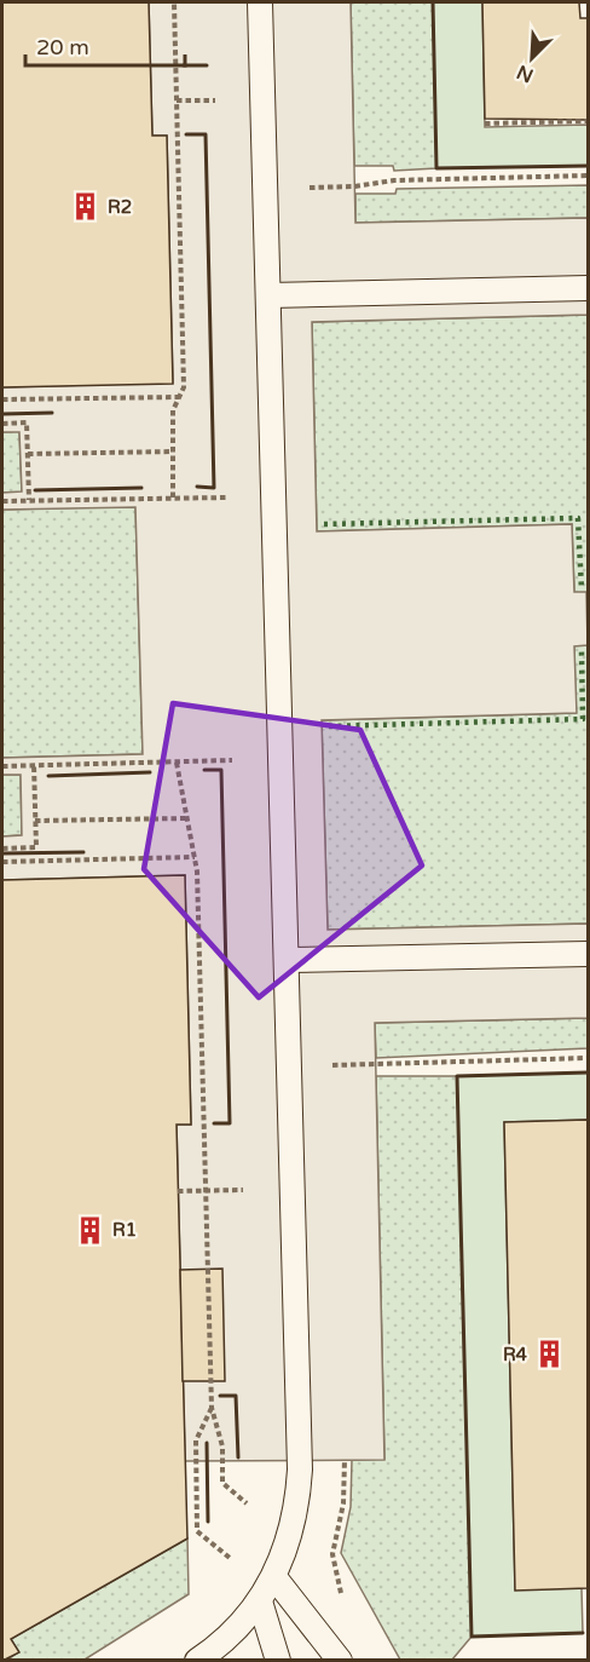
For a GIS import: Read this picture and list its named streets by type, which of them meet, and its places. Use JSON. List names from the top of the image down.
{
  "places": {
    "building": ["R2", "R1", "R4"]
  },
  "scale_bar": "20 m",
  "north": "bottom left"
}
